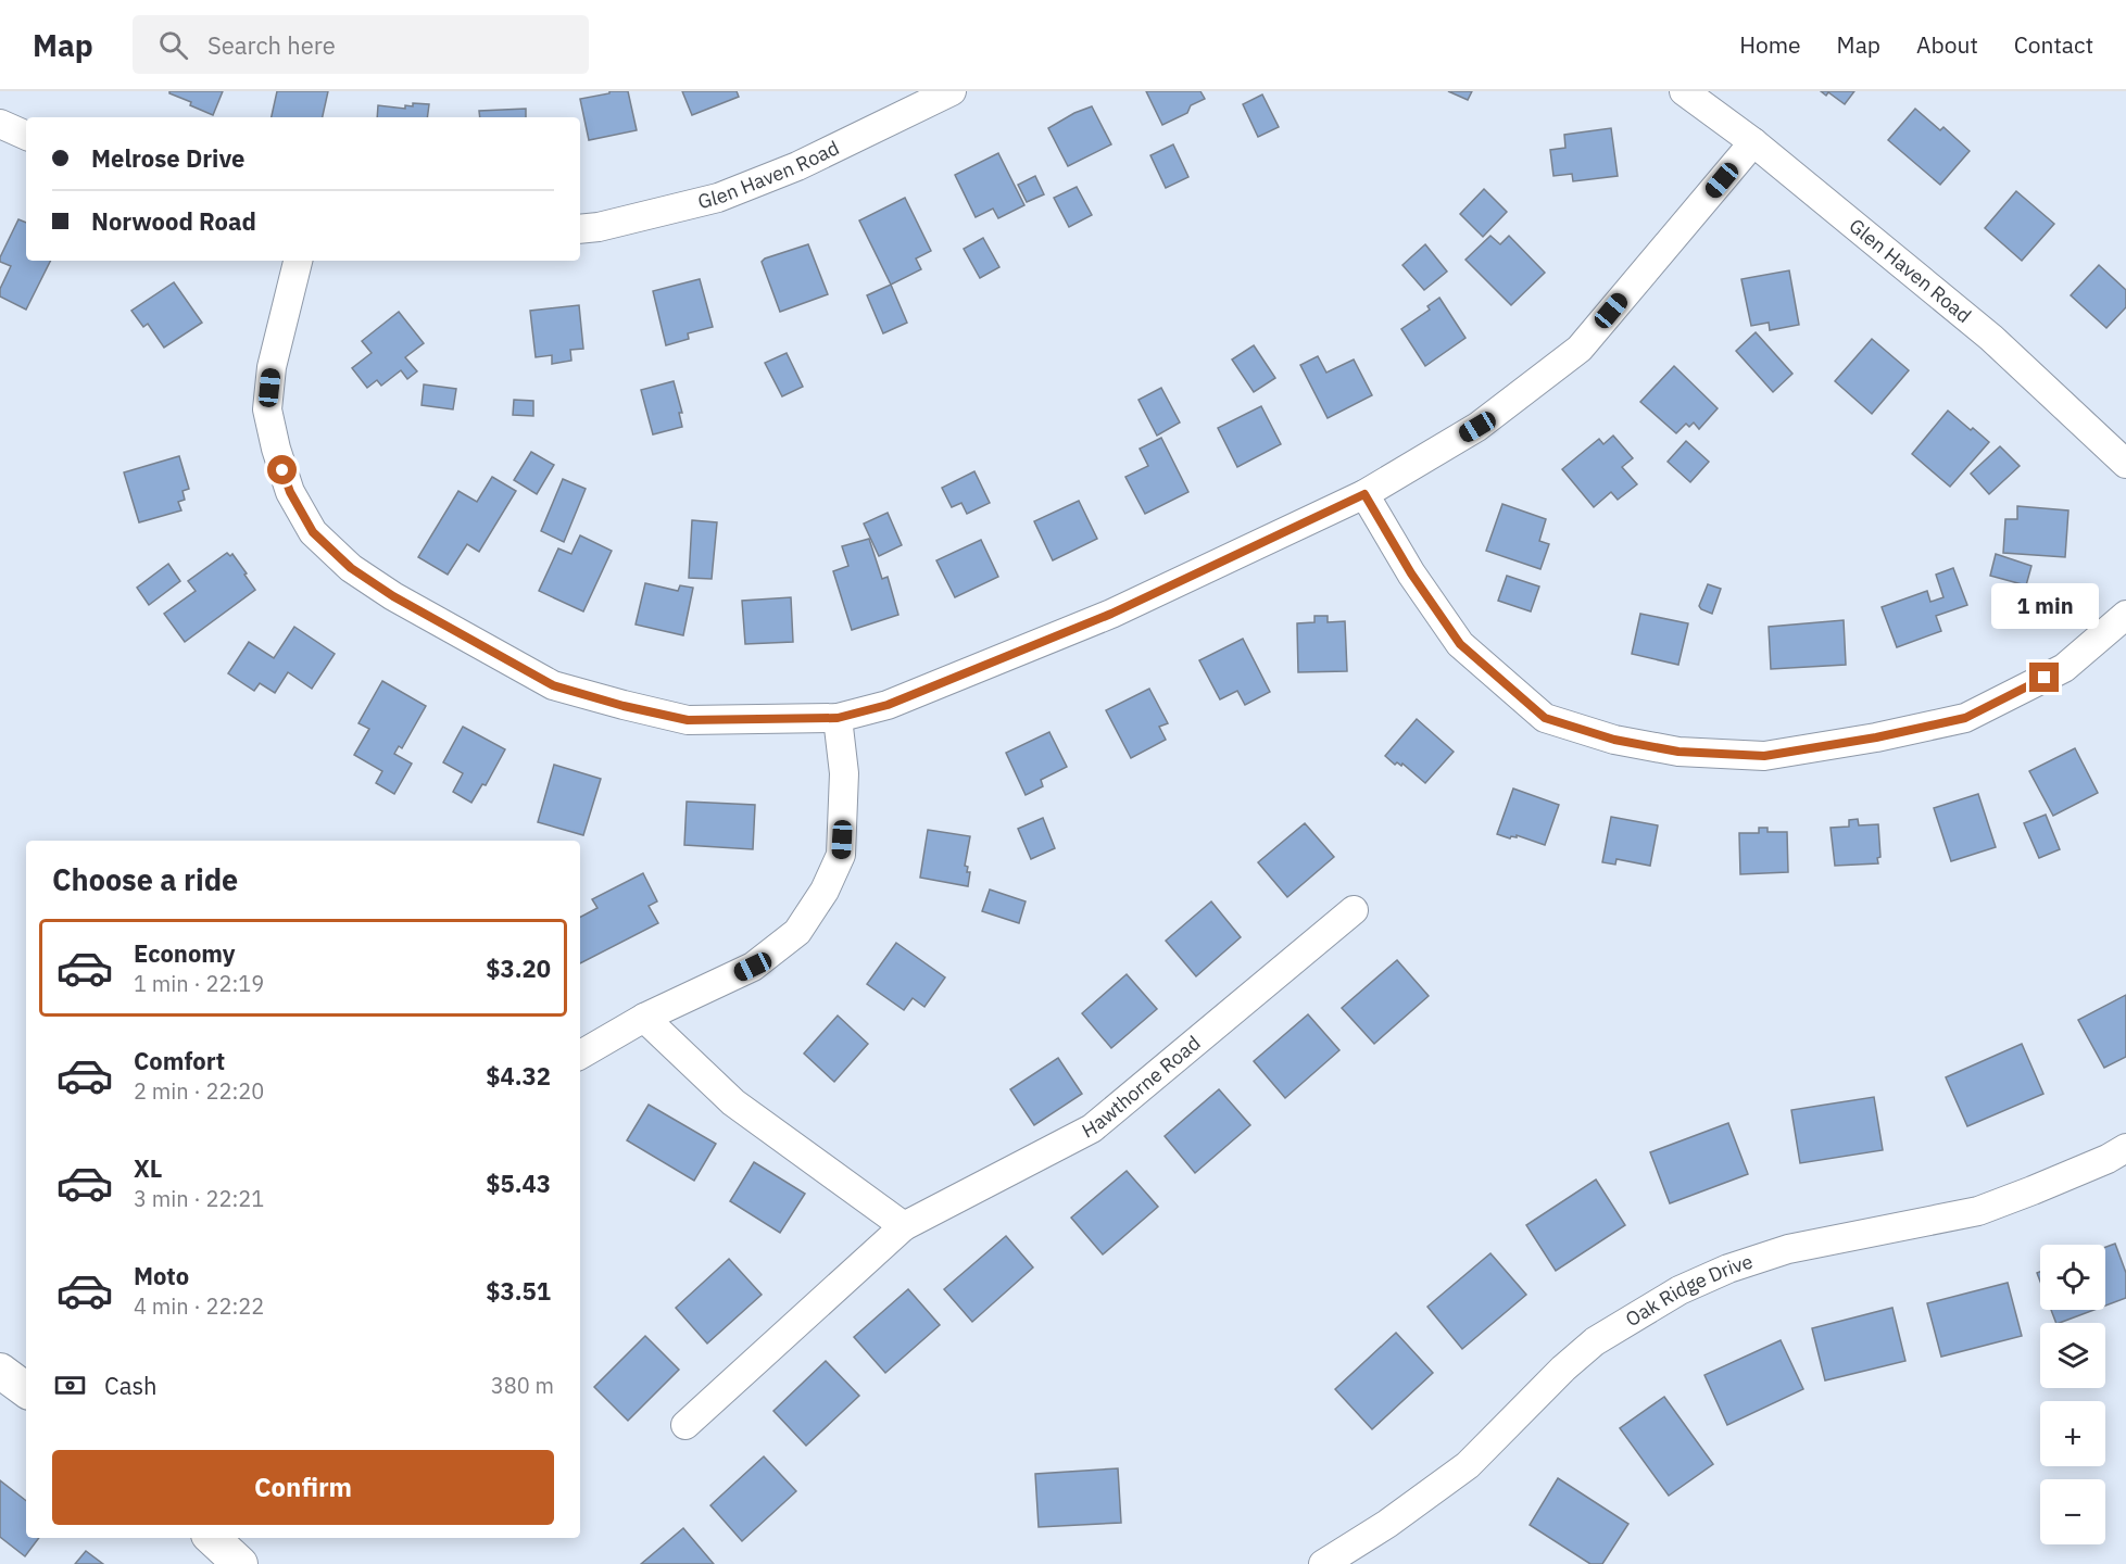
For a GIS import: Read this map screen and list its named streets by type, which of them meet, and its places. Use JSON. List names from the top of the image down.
{
  "streets": {
    "street": ["Glen Haven Road", "Hawthorne Road", "Oak Ridge Drive"]
  },
  "page": {
    "header": "Map",
    "search": "Search here",
    "nav": [
      "Home",
      "Map",
      "About",
      "Contact"
    ],
    "banner": ["Melrose Drive", "Norwood Road"],
    "bubble": "1 min",
    "heading": "Choose a ride",
    "list": [
      {
        "name": "Economy",
        "note": "1 min · 22:19",
        "value": "$3.20"
      },
      {
        "name": "Comfort",
        "note": "2 min · 22:20",
        "value": "$4.32"
      },
      {
        "name": "XL",
        "note": "3 min · 22:21",
        "value": "$5.43"
      },
      {
        "name": "Moto",
        "note": "4 min · 22:22",
        "value": "$3.51"
      }
    ],
    "map_buttons": ["+", "−"],
    "pay": ["Cash", "380 m"],
    "buttons": "Confirm"
  }
}
